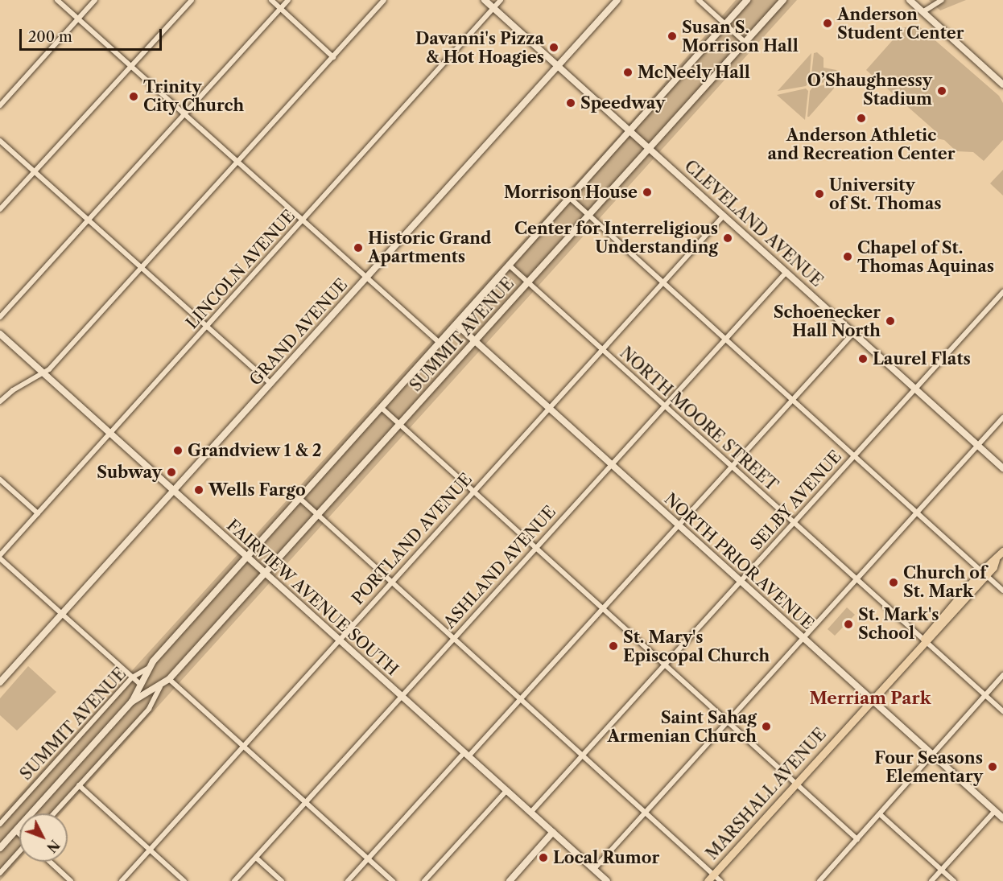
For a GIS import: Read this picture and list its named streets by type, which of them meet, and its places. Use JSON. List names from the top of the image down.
{
  "streets": {
    "main road": ["MARSHALL AVENUE"],
    "street": [
      "CLEVELAND AVENUE",
      "LINCOLN AVENUE",
      "GRAND AVENUE",
      "SUMMIT AVENUE",
      "NORTH MOORE STREET",
      "SELBY AVENUE",
      "PORTLAND AVENUE",
      "NORTH PRIOR AVENUE",
      "ASHLAND AVENUE",
      "FAIRVIEW AVENUE SOUTH"
    ]
  },
  "crossings": [
    ["CLEVELAND AVENUE", "LINCOLN AVENUE"],
    ["CLEVELAND AVENUE", "GRAND AVENUE"],
    ["CLEVELAND AVENUE", "SUMMIT AVENUE"],
    ["CLEVELAND AVENUE", "SELBY AVENUE"],
    ["CLEVELAND AVENUE", "PORTLAND AVENUE"],
    ["CLEVELAND AVENUE", "ASHLAND AVENUE"],
    ["LINCOLN AVENUE", "FAIRVIEW AVENUE SOUTH"],
    ["GRAND AVENUE", "FAIRVIEW AVENUE SOUTH"],
    ["SUMMIT AVENUE", "NORTH MOORE STREET"],
    ["SUMMIT AVENUE", "NORTH PRIOR AVENUE"],
    ["SUMMIT AVENUE", "FAIRVIEW AVENUE SOUTH"],
    ["NORTH MOORE STREET", "SELBY AVENUE"],
    ["NORTH MOORE STREET", "PORTLAND AVENUE"],
    ["NORTH MOORE STREET", "ASHLAND AVENUE"],
    ["NORTH MOORE STREET", "MARSHALL AVENUE"],
    ["SELBY AVENUE", "NORTH PRIOR AVENUE"],
    ["SELBY AVENUE", "FAIRVIEW AVENUE SOUTH"],
    ["PORTLAND AVENUE", "NORTH PRIOR AVENUE"],
    ["PORTLAND AVENUE", "FAIRVIEW AVENUE SOUTH"],
    ["NORTH PRIOR AVENUE", "ASHLAND AVENUE"],
    ["NORTH PRIOR AVENUE", "MARSHALL AVENUE"],
    ["ASHLAND AVENUE", "FAIRVIEW AVENUE SOUTH"]
  ],
  "districts": ["Merriam Park"],
  "places": [
    "Anderson Student Center",
    "Susan S. Morrison Hall",
    "Davanni's Pizza & Hot Hoagies",
    "McNeely Hall",
    "O’Shaughnessy Stadium",
    "Trinity City Church",
    "Speedway",
    "Anderson Athletic and Recreation Center",
    "Morrison House",
    "University of St. Thomas",
    "Center for Interreligious Understanding",
    "Historic Grand Apartments",
    "Chapel of St. Thomas Aquinas",
    "Schoenecker Hall North",
    "Laurel Flats",
    "Grandview 1 & 2",
    "Subway",
    "Wells Fargo",
    "Church of St. Mark",
    "St. Mark's School",
    "St. Mary's Episcopal Church",
    "Saint Sahag Armenian Church",
    "Four Seasons Elementary",
    "Local Rumor"
  ],
  "scale_bar": "200 m",
  "north": "bottom right"
}
